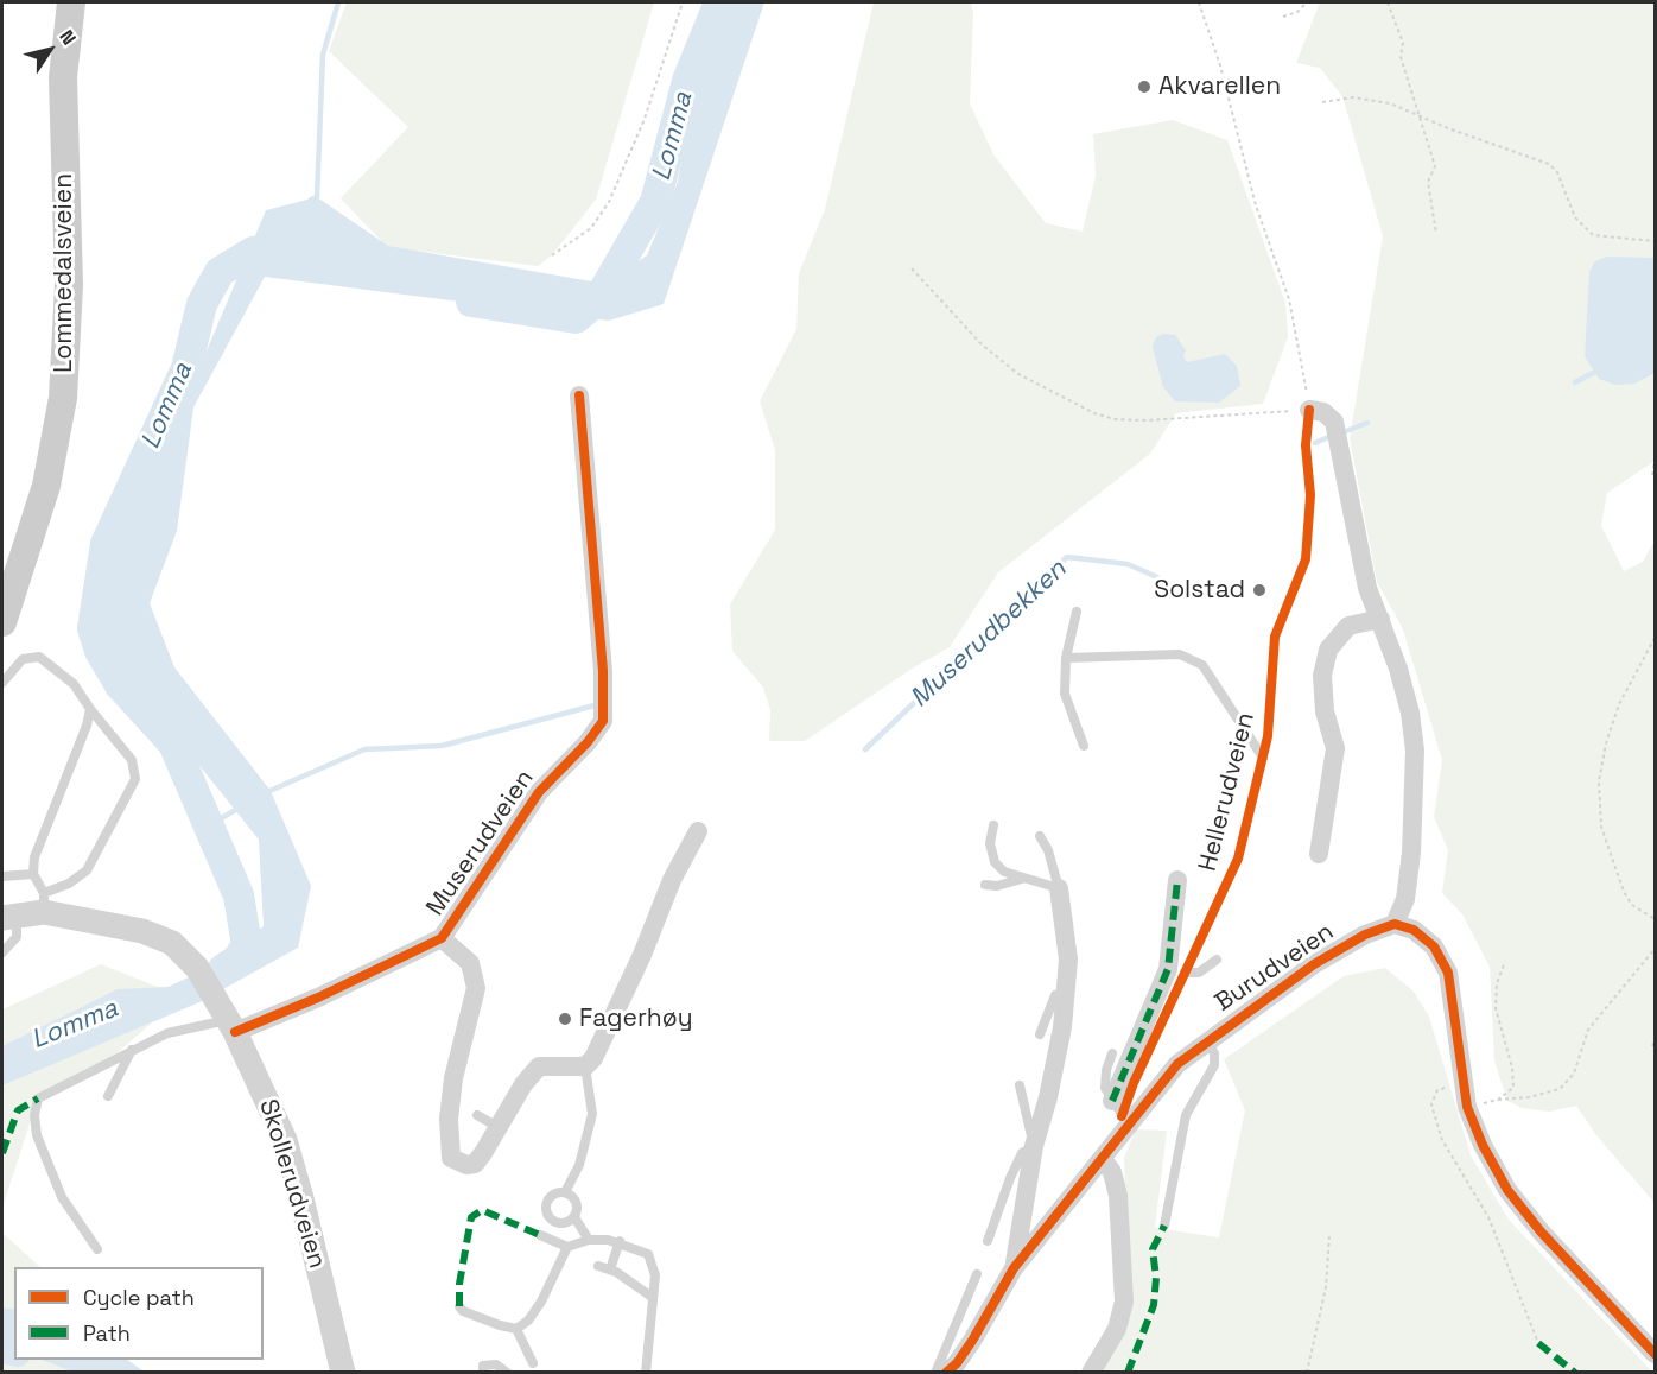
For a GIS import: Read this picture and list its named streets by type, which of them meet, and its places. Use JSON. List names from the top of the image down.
{
  "streets": {
    "main road": ["Lommedalsveien"],
    "street": ["Muserudveien", "Burudveien", "Skollerudveien"],
    "cycle path": ["Hellerudveien"]
  },
  "crossings": [
    ["Muserudveien", "Skollerudveien"]
  ],
  "water": ["Lomma", "Muserudbekken"],
  "places": ["Akvarellen", "Solstad", "Fagerhøy"],
  "legend": ["Cycle path", "Path"],
  "north": "top right"
}
